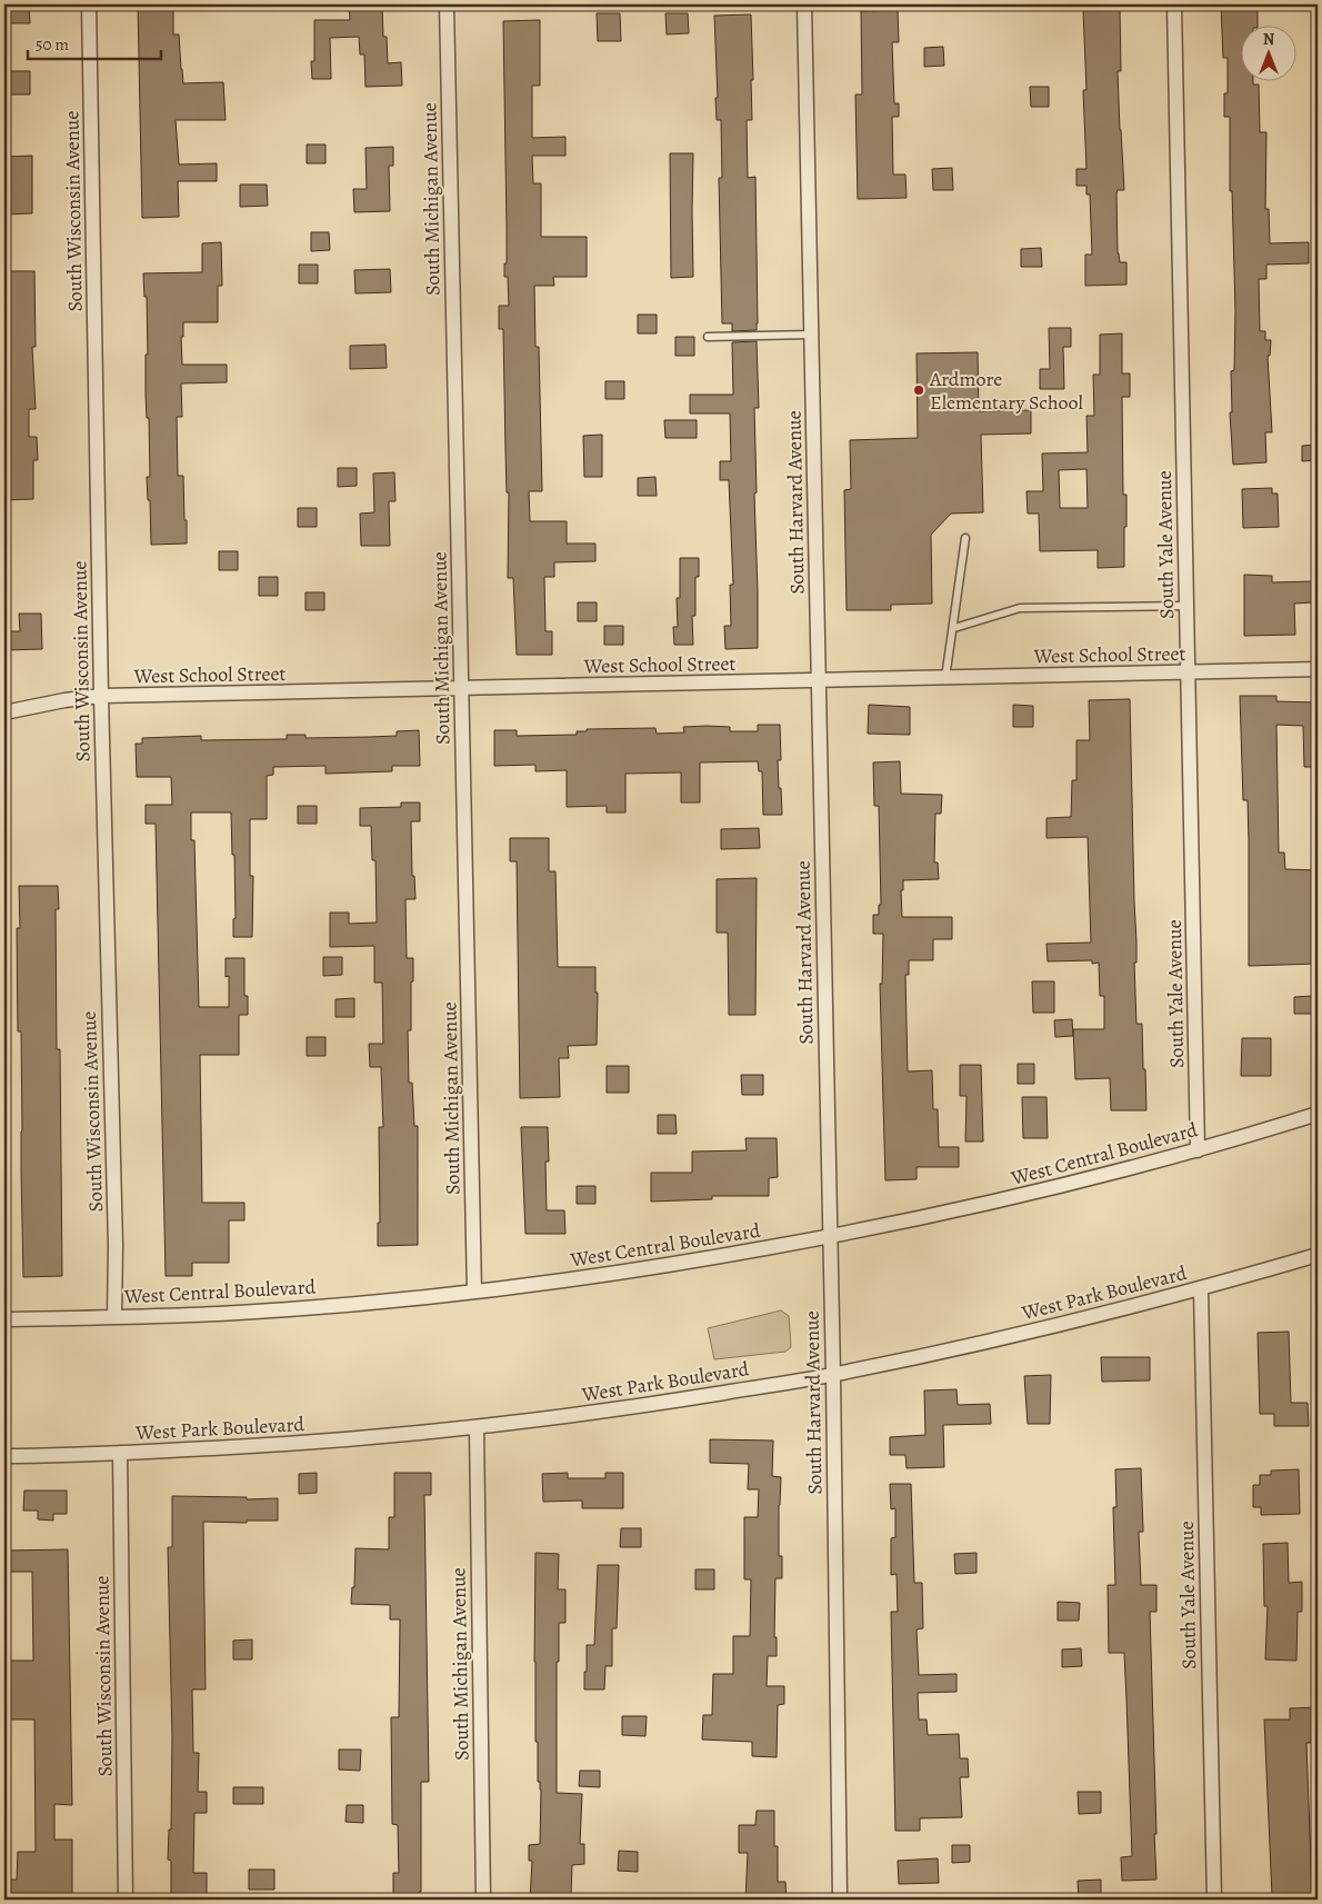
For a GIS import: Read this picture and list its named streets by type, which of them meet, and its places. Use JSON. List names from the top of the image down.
{
  "streets": {
    "street": [
      "South Michigan Avenue",
      "South Wisconsin Avenue",
      "South Harvard Avenue",
      "South Yale Avenue",
      "West School Street",
      "West Central Boulevard",
      "West Park Boulevard"
    ]
  },
  "crossings": [
    ["South Michigan Avenue", "West School Street"],
    ["South Michigan Avenue", "West Central Boulevard"],
    ["South Michigan Avenue", "West Park Boulevard"],
    ["South Wisconsin Avenue", "West School Street"],
    ["South Wisconsin Avenue", "West Central Boulevard"],
    ["South Wisconsin Avenue", "West Park Boulevard"],
    ["South Harvard Avenue", "West School Street"],
    ["South Harvard Avenue", "West Central Boulevard"],
    ["South Harvard Avenue", "West Park Boulevard"],
    ["South Yale Avenue", "West School Street"],
    ["South Yale Avenue", "West Central Boulevard"],
    ["South Yale Avenue", "West Park Boulevard"]
  ],
  "places": ["Ardmore Elementary School"],
  "scale_bar": "50 m",
  "north": "top"
}
